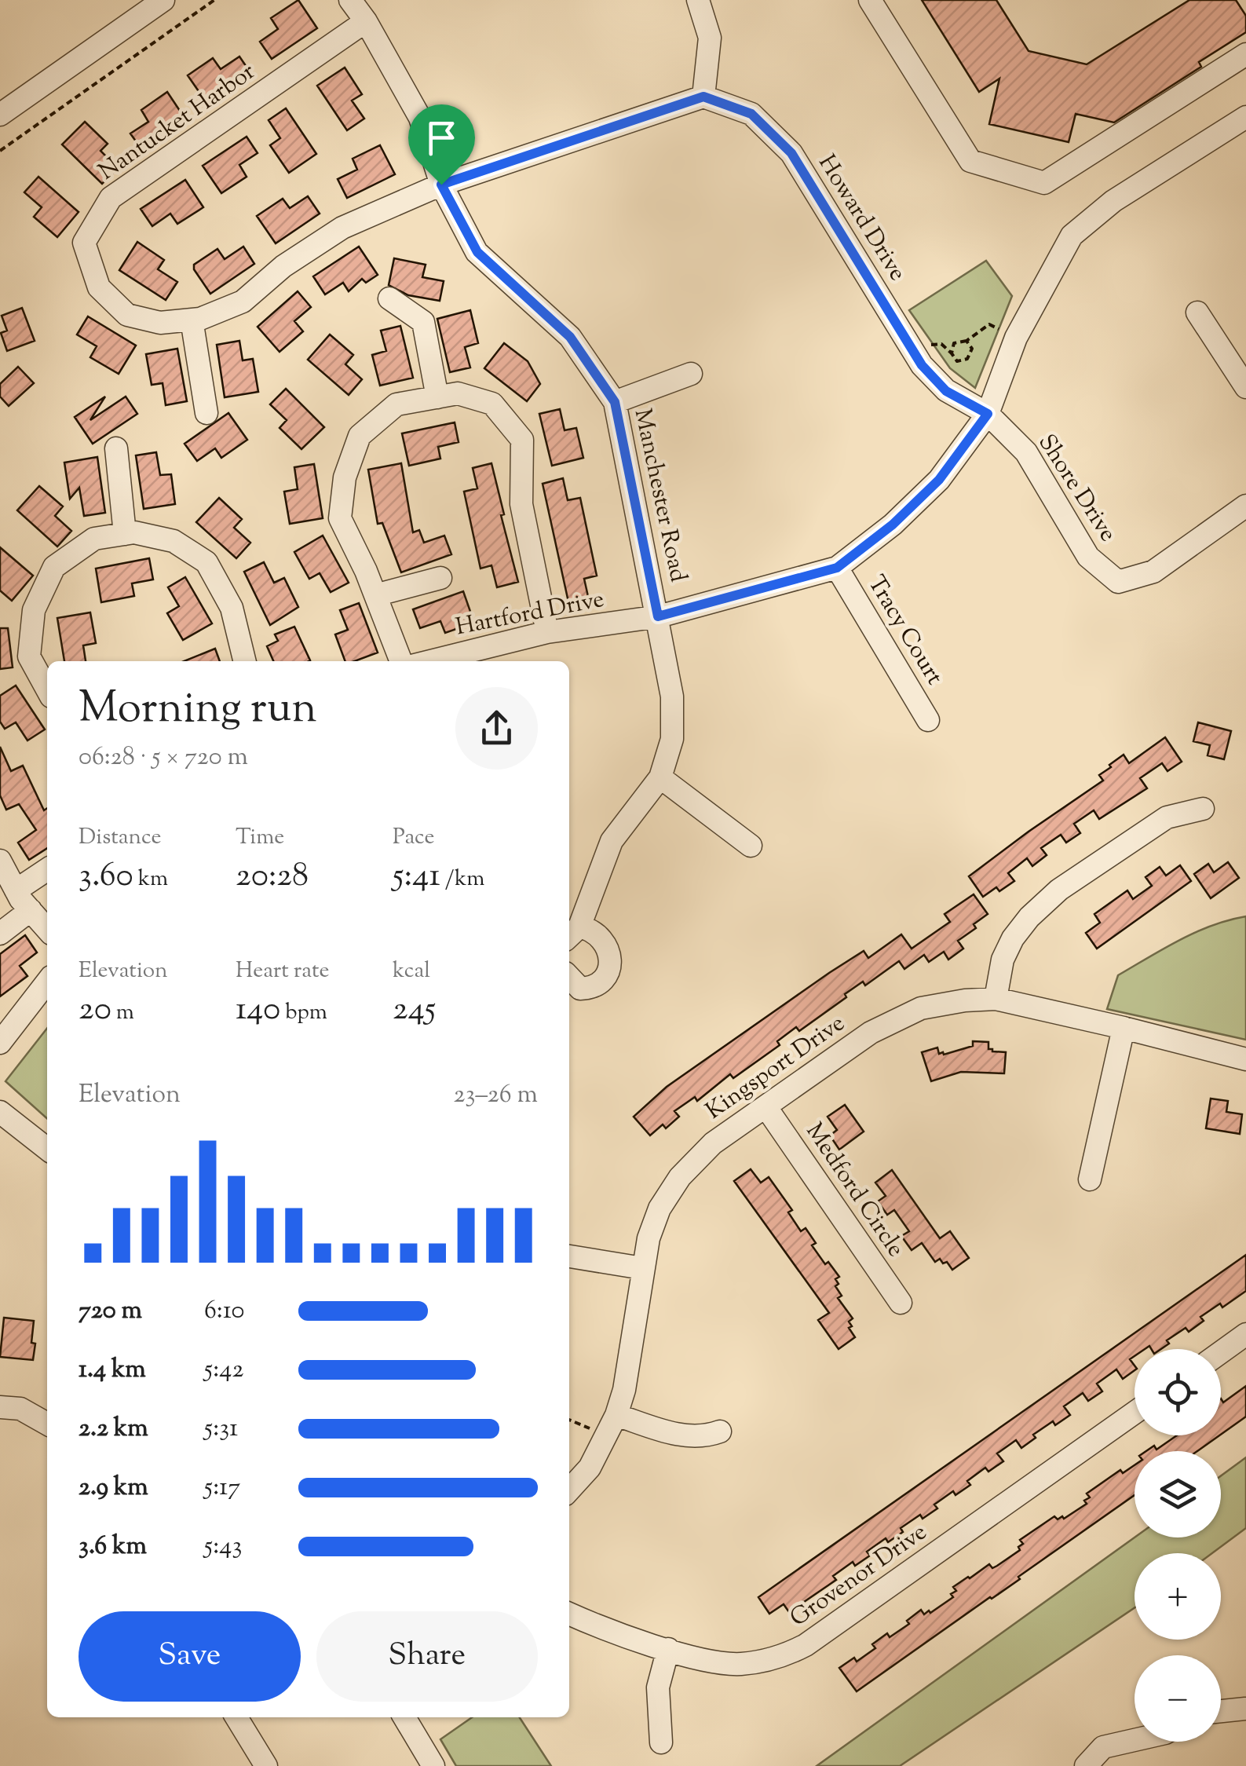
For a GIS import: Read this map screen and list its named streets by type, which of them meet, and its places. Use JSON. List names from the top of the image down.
{
  "streets": {
    "street": [
      "Nantucket Harbor",
      "Howard Drive",
      "Shore Drive",
      "Manchester Road",
      "Hartford Drive",
      "Tracy Court",
      "Kingsport Drive",
      "Medford Circle",
      "Grovenor Drive"
    ]
  },
  "crossings": [
    ["Nantucket Harbor", "Manchester Road"],
    ["Howard Drive", "Shore Drive"],
    ["Manchester Road", "Hartford Drive"],
    ["Hartford Drive", "Tracy Court"],
    ["Kingsport Drive", "Medford Circle"]
  ],
  "page": {
    "heading": ["Morning run", "06:28 · 5 × 720 m"],
    "stats": [
      ["Distance", "3.60 km"],
      ["Time", "20:28"],
      ["Pace", "5:41 /km"],
      ["Elevation", "20 m"],
      ["Heart rate", "140 bpm"],
      ["kcal", "245"]
    ],
    "chart": ["Elevation", "23–26 m"],
    "list": [
      {
        "name": "720 m",
        "note": "6:10"
      },
      {
        "name": "1.4 km",
        "note": "5:42"
      },
      {
        "name": "2.2 km",
        "note": "5:31"
      },
      {
        "name": "2.9 km",
        "note": "5:17"
      },
      {
        "name": "3.6 km",
        "note": "5:43"
      }
    ],
    "map_buttons": ["+", "−"],
    "buttons": ["Save", "Share"]
  }
}
